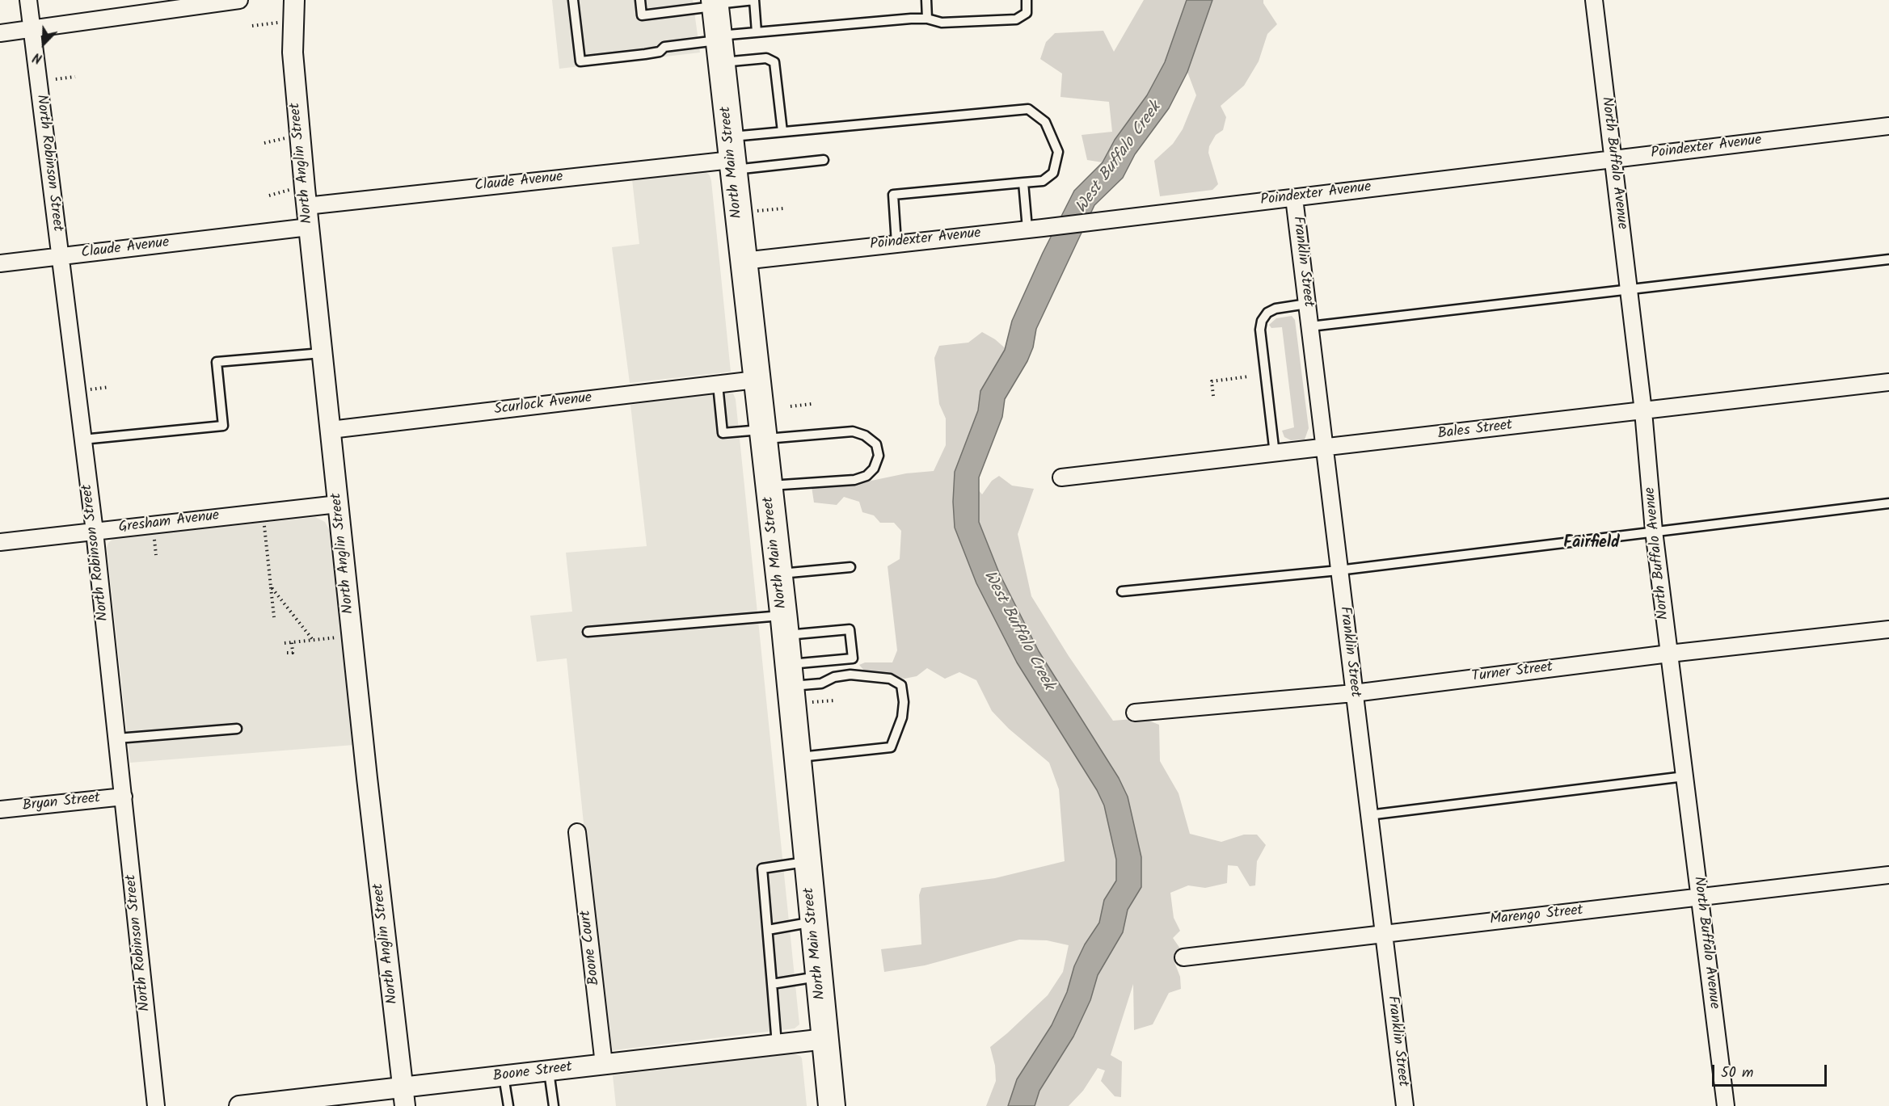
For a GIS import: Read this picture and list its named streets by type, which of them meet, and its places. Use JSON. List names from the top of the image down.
{
  "streets": {
    "main road": ["North Main Street"],
    "street": [
      "Poindexter Avenue",
      "North Robinson Street",
      "North Anglin Street",
      "North Buffalo Avenue",
      "Claude Avenue",
      "Franklin Street",
      "Scurlock Avenue",
      "Bales Street",
      "Gresham Avenue",
      "Turner Street",
      "Bryan Street",
      "Marengo Street",
      "Boone Court",
      "Boone Street"
    ]
  },
  "crossings": [
    ["Poindexter Avenue", "North Main Street"],
    ["Poindexter Avenue", "North Buffalo Avenue"],
    ["Poindexter Avenue", "Franklin Street"],
    ["North Main Street", "Claude Avenue"],
    ["North Main Street", "Scurlock Avenue"],
    ["North Main Street", "Boone Street"],
    ["North Robinson Street", "Claude Avenue"],
    ["North Robinson Street", "Gresham Avenue"],
    ["North Robinson Street", "Bryan Street"],
    ["North Anglin Street", "Claude Avenue"],
    ["North Anglin Street", "Scurlock Avenue"],
    ["North Anglin Street", "Gresham Avenue"],
    ["North Anglin Street", "Boone Street"],
    ["North Buffalo Avenue", "Bales Street"],
    ["North Buffalo Avenue", "Turner Street"],
    ["North Buffalo Avenue", "Marengo Street"],
    ["Franklin Street", "Bales Street"],
    ["Franklin Street", "Turner Street"],
    ["Franklin Street", "Marengo Street"],
    ["Boone Court", "Boone Street"]
  ],
  "districts": ["Fairfield"],
  "water": ["West Buffalo Creek"],
  "scale_bar": "50 m",
  "north": "bottom left"
}
